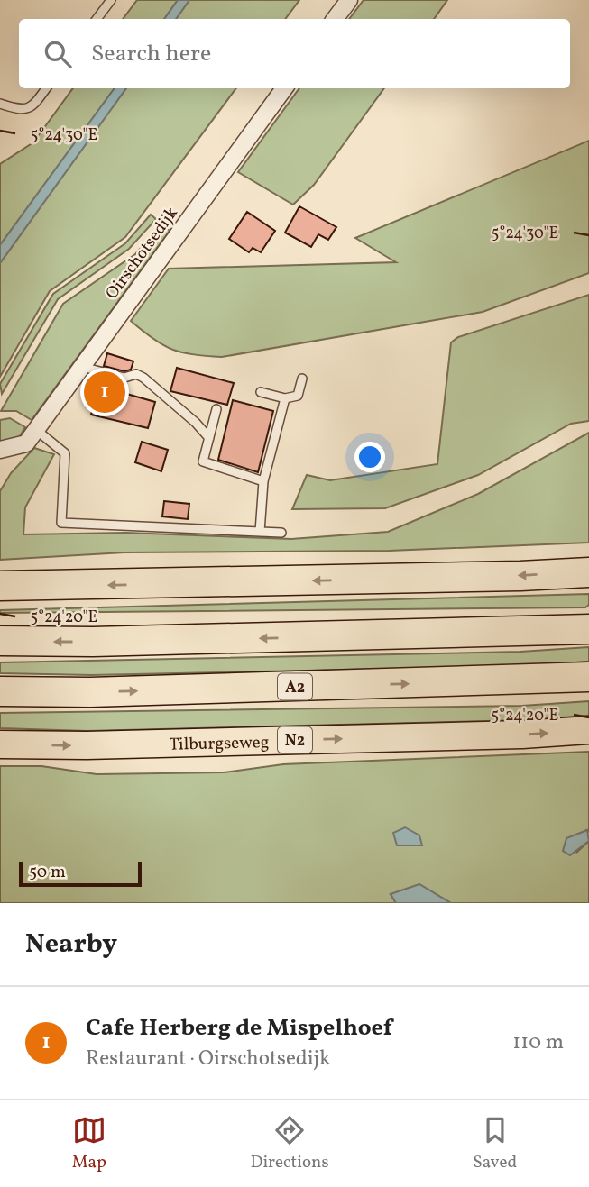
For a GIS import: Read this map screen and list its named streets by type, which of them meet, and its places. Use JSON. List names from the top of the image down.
{
  "streets": {
    "highway": ["A2", "N2", "Tilburgseweg"],
    "street": ["Oirschotsedijk"]
  },
  "scale_bar": "50 m",
  "page": {
    "search": "Search here",
    "pins": "1",
    "scale": "50 m",
    "heading": "Nearby",
    "list": [
      {
        "mark": "1",
        "name": "Cafe Herberg de Mispelhoef",
        "note": "Restaurant · Oirschotsedijk",
        "value": "110 m"
      }
    ],
    "nav": ["Map", "Directions", "Saved"]
  },
  "coordinates": ["5°24'30\"E", "5°24'20\"E"]
}
